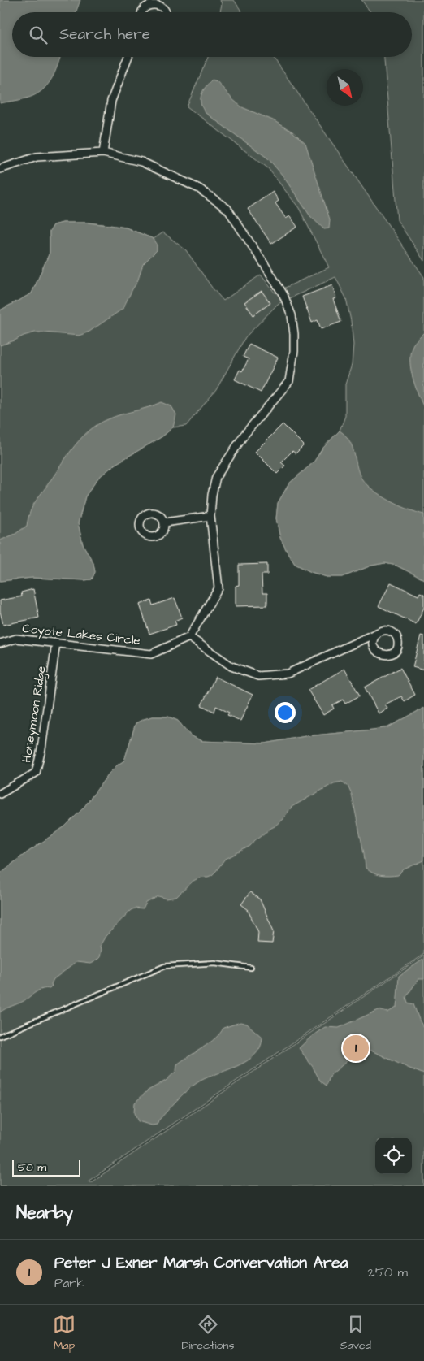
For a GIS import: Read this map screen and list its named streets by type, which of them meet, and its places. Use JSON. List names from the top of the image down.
{
  "streets": {
    "street": ["Coyote Lakes Circle", "Honeymoon Ridge"]
  },
  "crossings": [
    ["Coyote Lakes Circle", "Honeymoon Ridge"]
  ],
  "scale_bar": "50 m",
  "north": "bottom right",
  "page": {
    "search": "Search here",
    "pins": "1",
    "scale": "50 m",
    "heading": "Nearby",
    "list": [
      {
        "mark": "1",
        "name": "Peter J Exner Marsh Convervation Area",
        "note": "Park",
        "value": "250 m"
      }
    ],
    "nav": ["Map", "Directions", "Saved"]
  }
}
